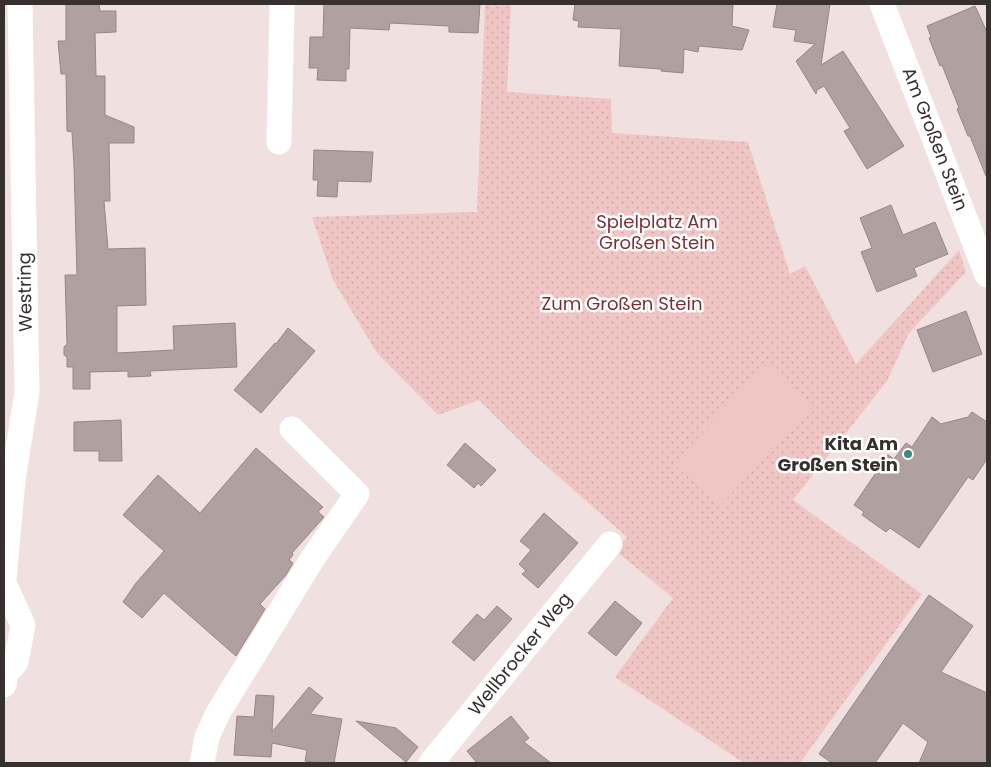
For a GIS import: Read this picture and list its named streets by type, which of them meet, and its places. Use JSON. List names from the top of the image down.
{
  "streets": {
    "street": ["Am Großen Stein", "Westring", "Wellbrocker Weg"]
  },
  "parks": ["Spielplatz Am Großen Stein", "Zum Großen Stein"],
  "places": ["Kita Am Großen Stein"]
}
